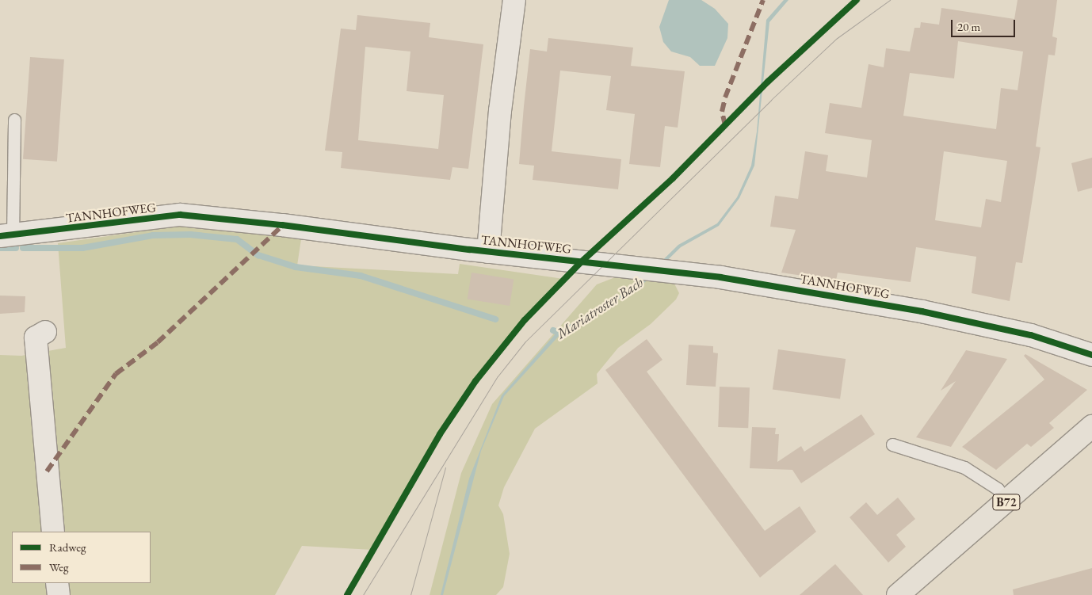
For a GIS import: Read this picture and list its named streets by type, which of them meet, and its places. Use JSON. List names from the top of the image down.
{
  "streets": {
    "main road": ["B72"],
    "street": ["TANNHOFWEG"]
  },
  "water": ["Mariatroster Bach"],
  "legend": ["Radweg", "Weg"],
  "scale_bar": "20 m"
}
